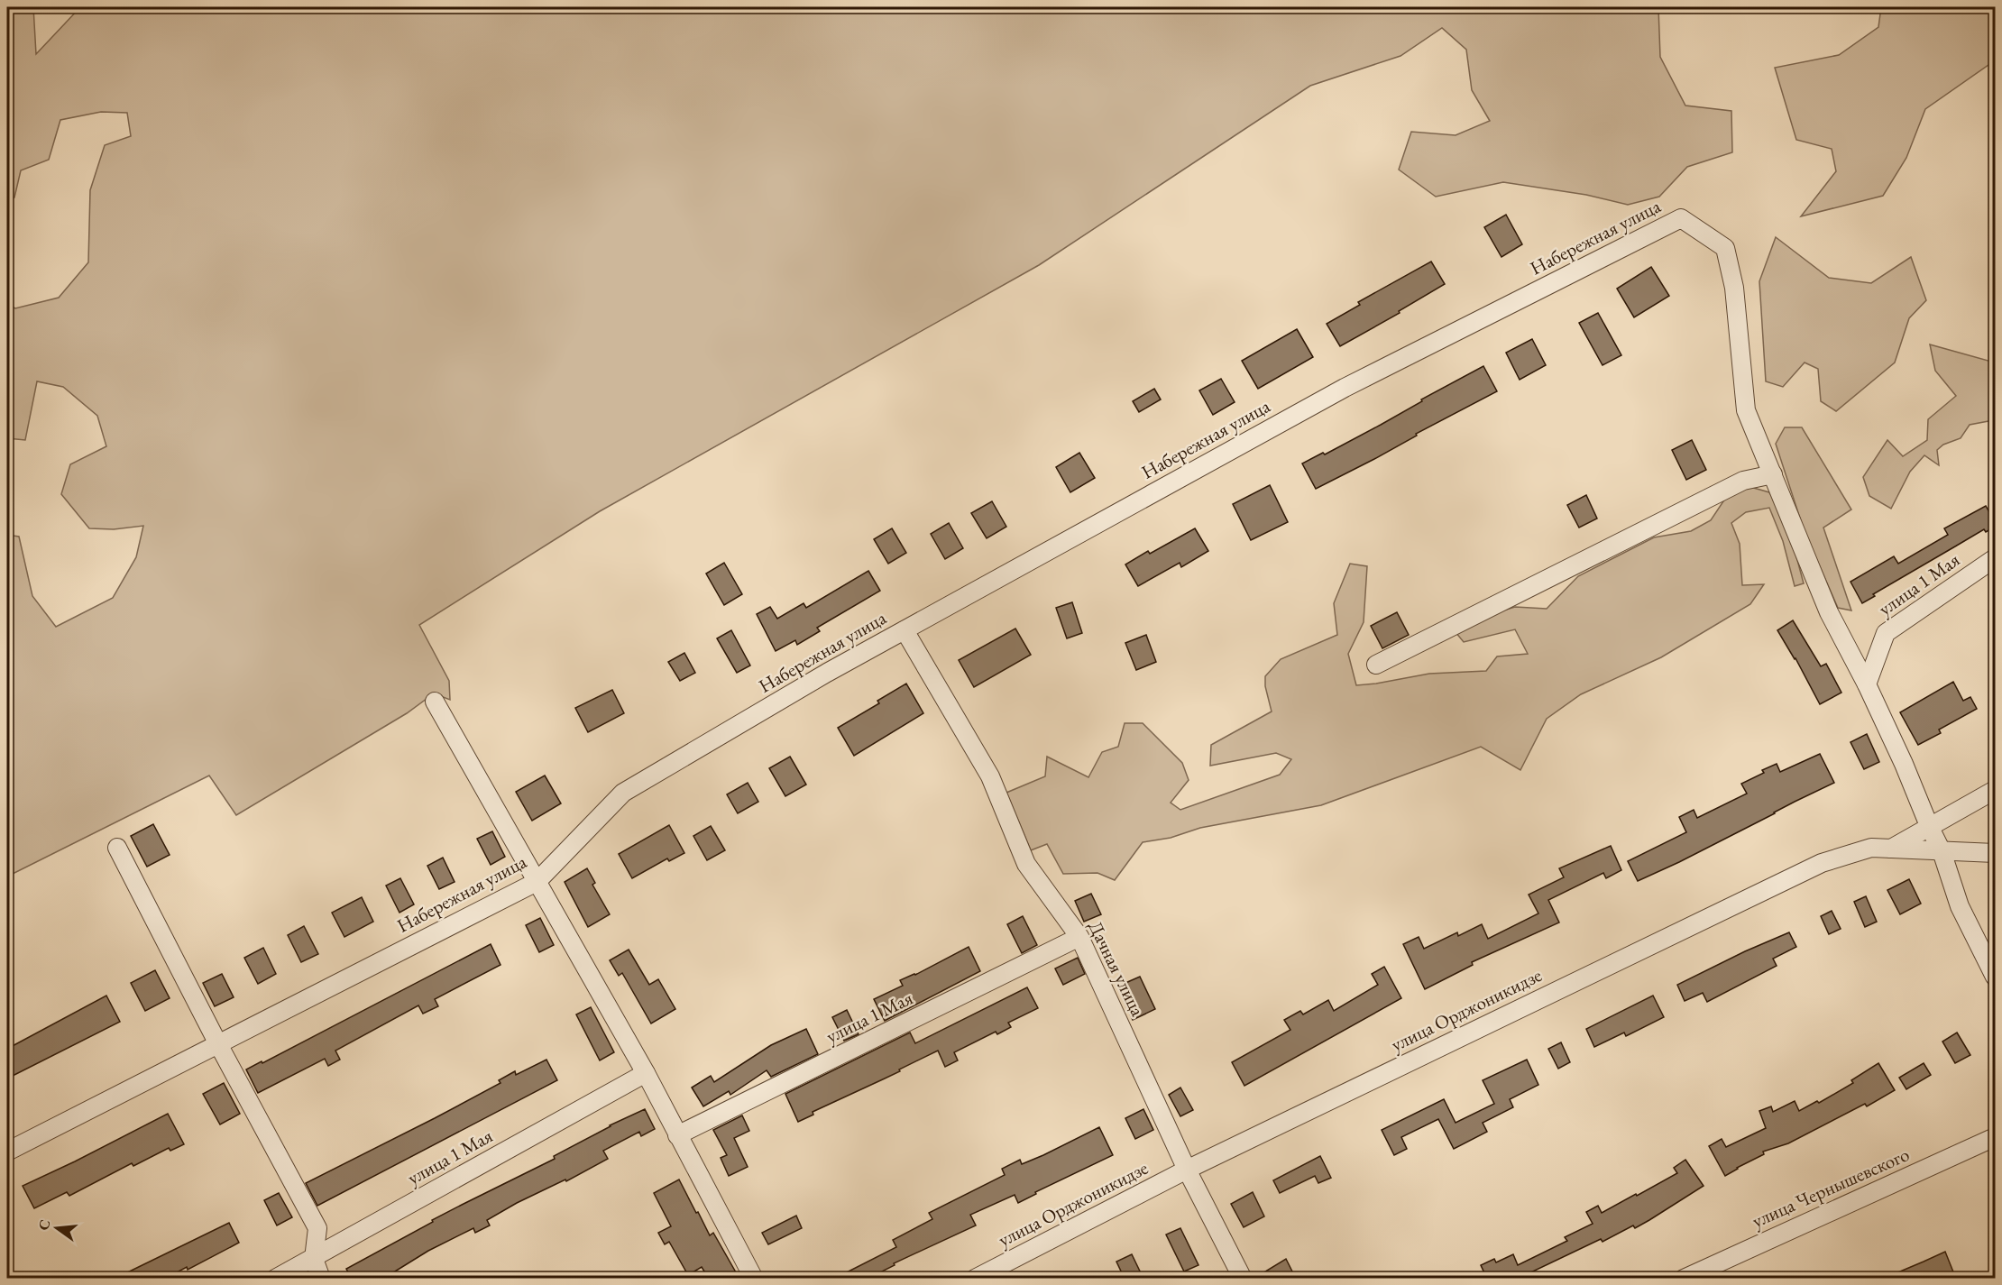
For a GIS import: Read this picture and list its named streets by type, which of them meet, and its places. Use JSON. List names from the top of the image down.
{
  "streets": {
    "street": [
      "Набережная улица",
      "улица 1 Мая",
      "Дачная улица",
      "улица Орджоникидзе",
      "улица Чернышевского"
    ]
  },
  "crossings": [
    ["Набережная улица", "Дачная улица"],
    ["улица 1 Мая", "Дачная улица"],
    ["Дачная улица", "улица Орджоникидзе"]
  ],
  "north": "left"
}
